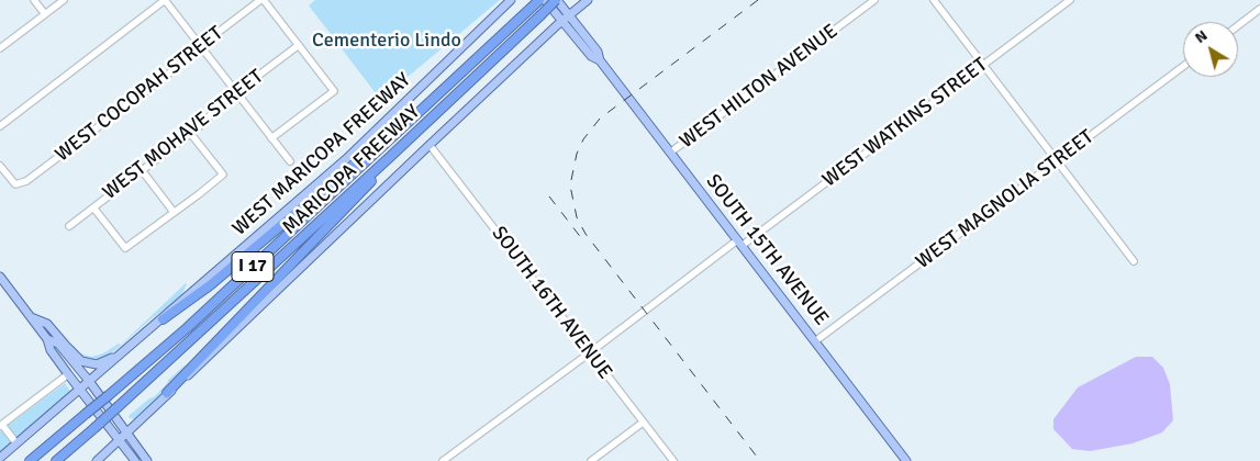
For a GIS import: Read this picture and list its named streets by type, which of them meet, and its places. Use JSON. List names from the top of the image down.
{
  "streets": {
    "highway": ["MARICOPA FREEWAY", "I 17"],
    "main road": ["WEST MARICOPA FREEWAY", "SOUTH 15TH AVENUE"],
    "street": [
      "WEST HILTON AVENUE",
      "WEST COCOPAH STREET",
      "WEST WATKINS STREET",
      "WEST MOHAVE STREET",
      "WEST MAGNOLIA STREET",
      "SOUTH 16TH AVENUE"
    ]
  },
  "crossings": [
    ["WEST HILTON AVENUE", "SOUTH 15TH AVENUE"],
    ["WEST WATKINS STREET", "SOUTH 15TH AVENUE"],
    ["WEST WATKINS STREET", "SOUTH 16TH AVENUE"],
    ["MARICOPA FREEWAY", "SOUTH 15TH AVENUE"],
    ["WEST MAGNOLIA STREET", "SOUTH 15TH AVENUE"]
  ],
  "parks": ["Cementerio Lindo"],
  "north": "top left"
}
